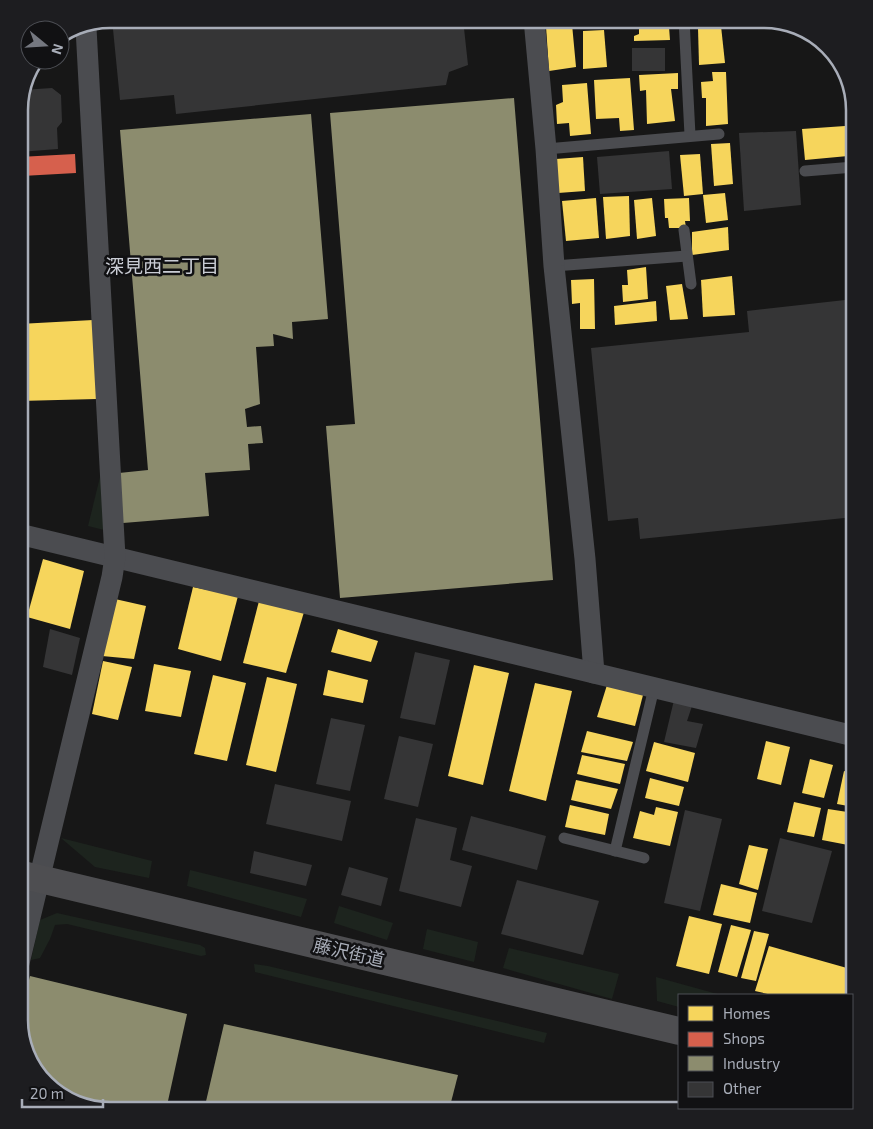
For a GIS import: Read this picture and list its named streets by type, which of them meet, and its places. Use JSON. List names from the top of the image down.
{
  "streets": {
    "highway": ["藤沢街道"]
  },
  "districts": ["深見西二丁目"],
  "legend": [
    "Homes",
    "Shops",
    "Industry",
    "Other"
  ],
  "scale_bar": "20 m",
  "north": "right"
}
